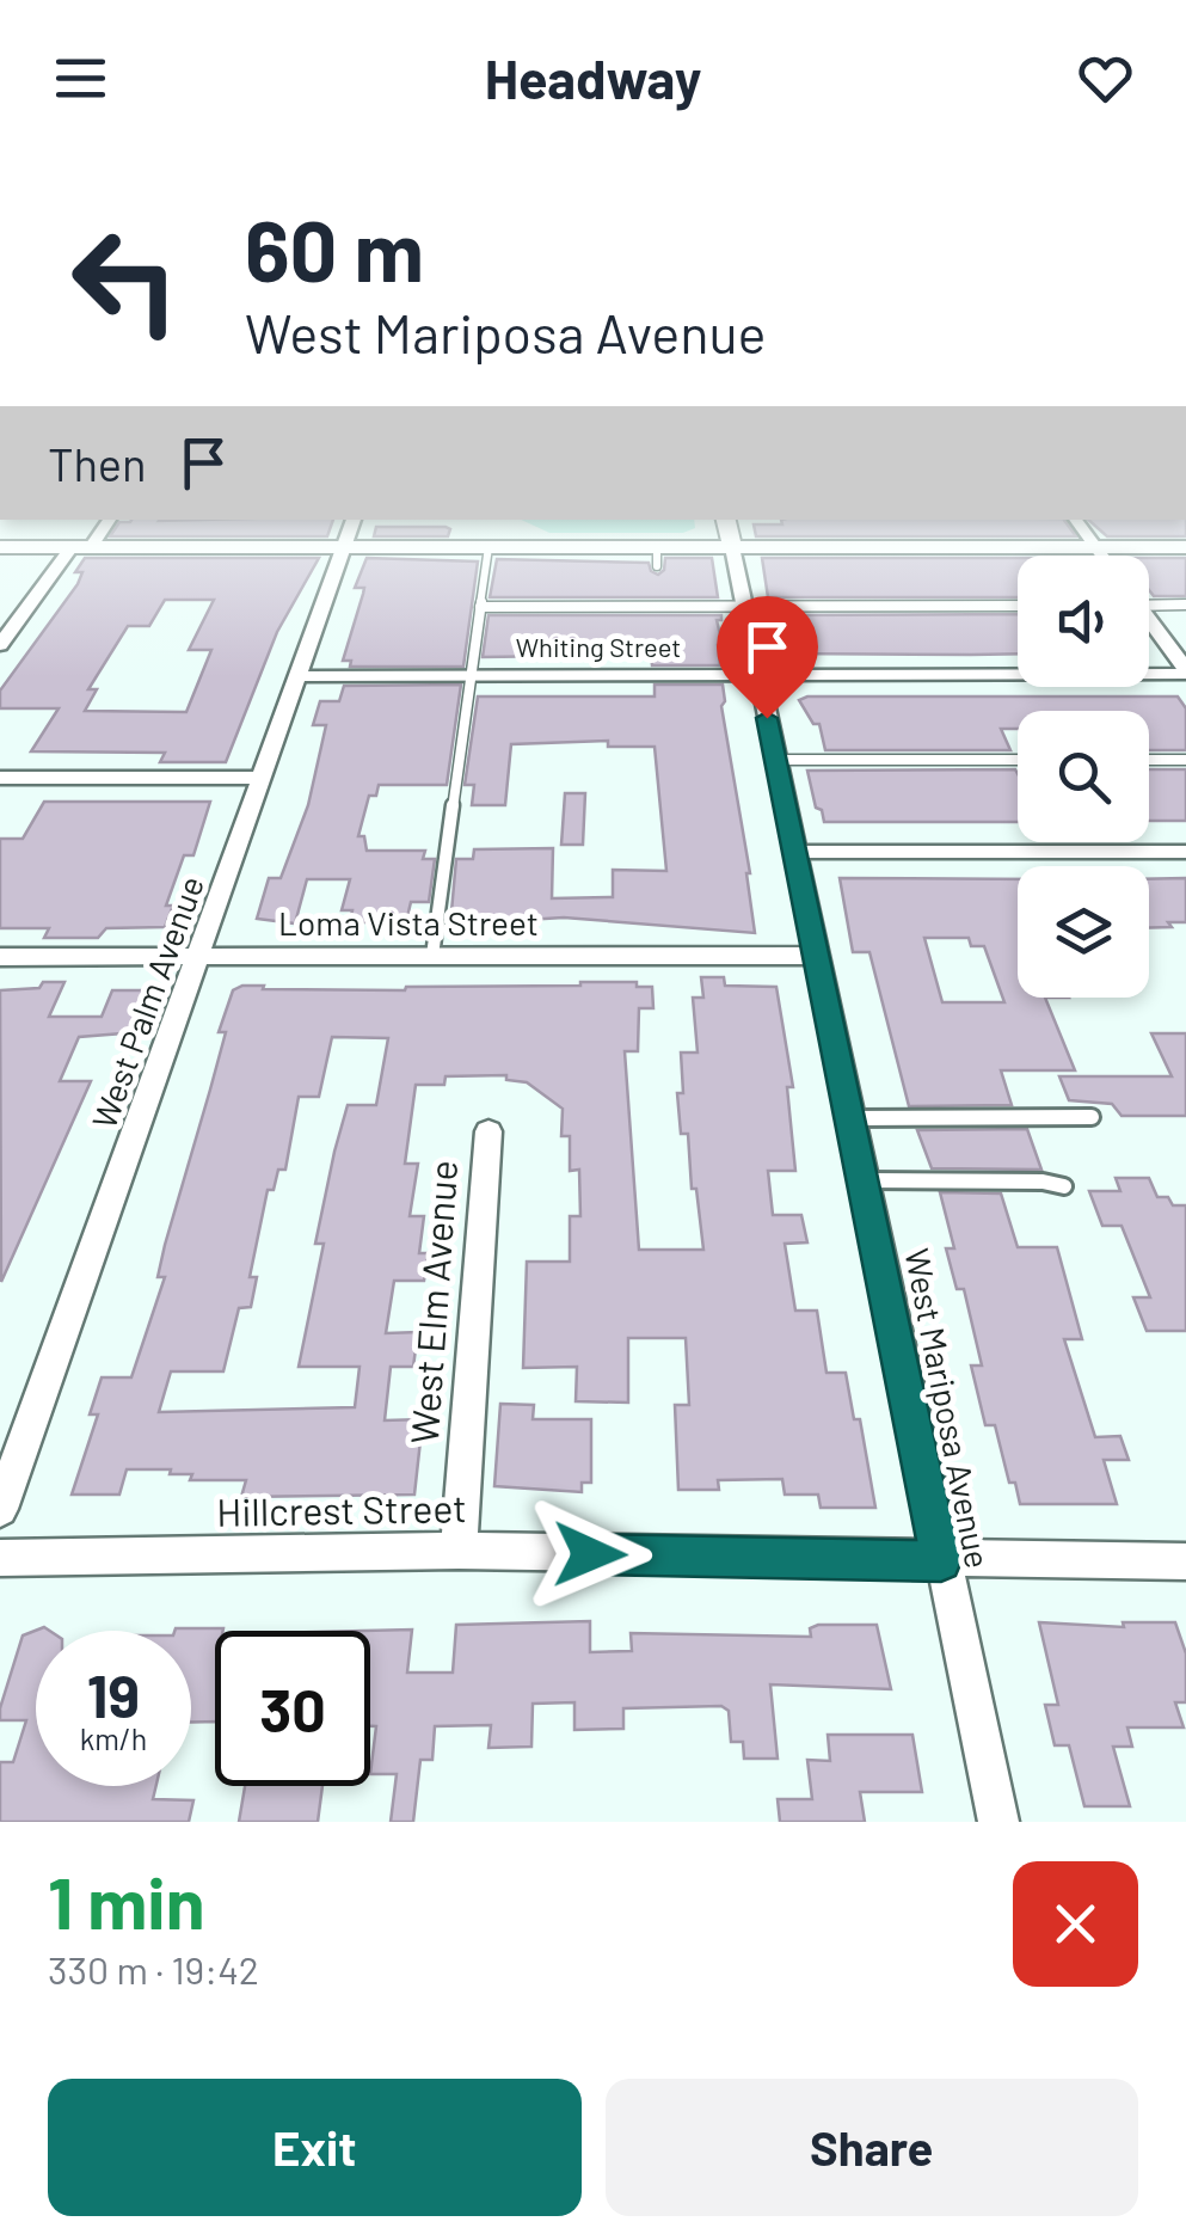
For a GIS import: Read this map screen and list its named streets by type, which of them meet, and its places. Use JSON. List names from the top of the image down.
{
  "streets": {
    "street": [
      "Whiting Street",
      "Loma Vista Street",
      "West Palm Avenue",
      "West Elm Avenue",
      "West Mariposa Avenue",
      "Hillcrest Street"
    ]
  },
  "crossings": [
    ["Whiting Street", "West Palm Avenue"],
    ["Whiting Street", "West Mariposa Avenue"],
    ["Loma Vista Street", "West Palm Avenue"],
    ["Loma Vista Street", "West Mariposa Avenue"],
    ["West Elm Avenue", "Hillcrest Street"],
    ["West Mariposa Avenue", "Hillcrest Street"]
  ],
  "page": {
    "header": "Headway",
    "turn": ["60 m", "West Mariposa Avenue"],
    "then": "Then",
    "speed": "19 km/h",
    "limit": "30",
    "heading": ["1 min", "330 m · 19:42"],
    "buttons": ["Exit", "Share"]
  }
}
